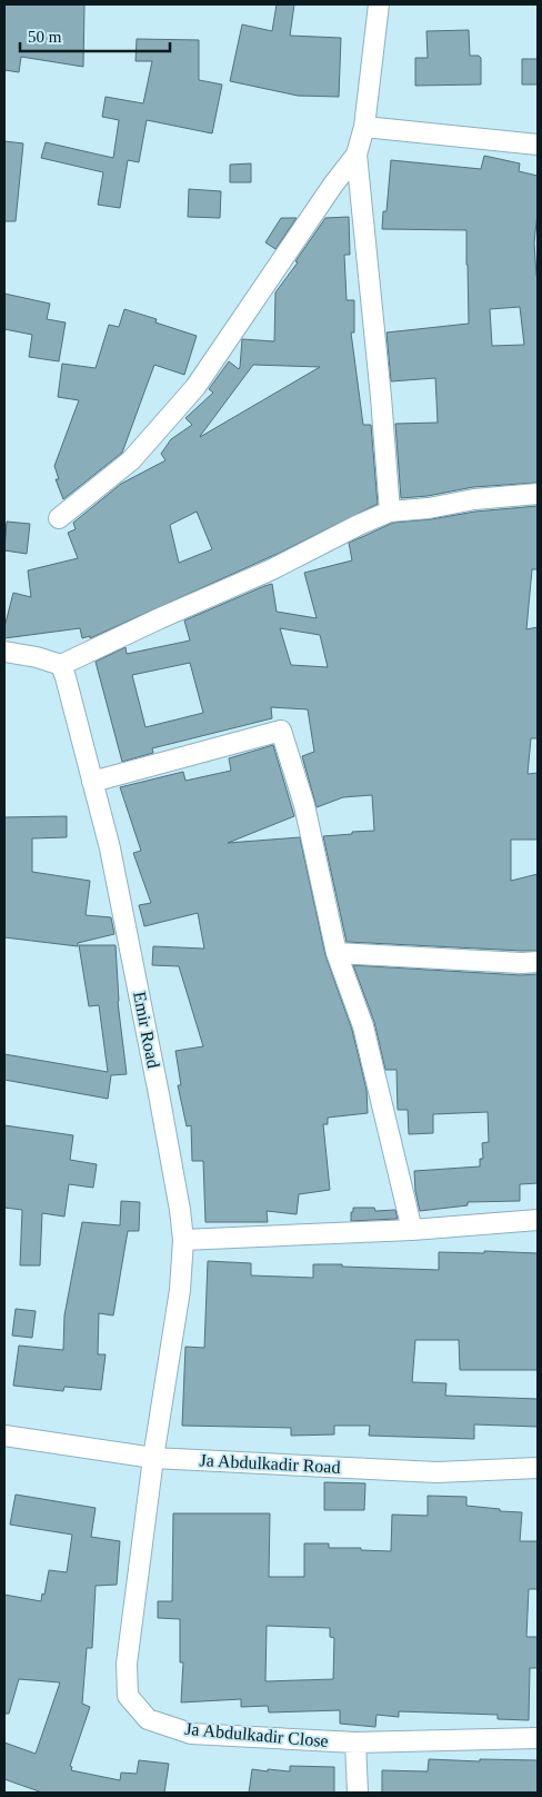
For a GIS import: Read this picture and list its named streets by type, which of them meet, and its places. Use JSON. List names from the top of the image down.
{
  "streets": {
    "street": ["Emir Road", "Ja Abdulkadir Road", "Ja Abdulkadir Close"]
  },
  "crossings": [
    ["Emir Road", "Ja Abdulkadir Road"],
    ["Emir Road", "Ja Abdulkadir Close"],
    ["Ja Abdulkadir Road", "Ja Abdulkadir Close"]
  ],
  "scale_bar": "50 m"
}
